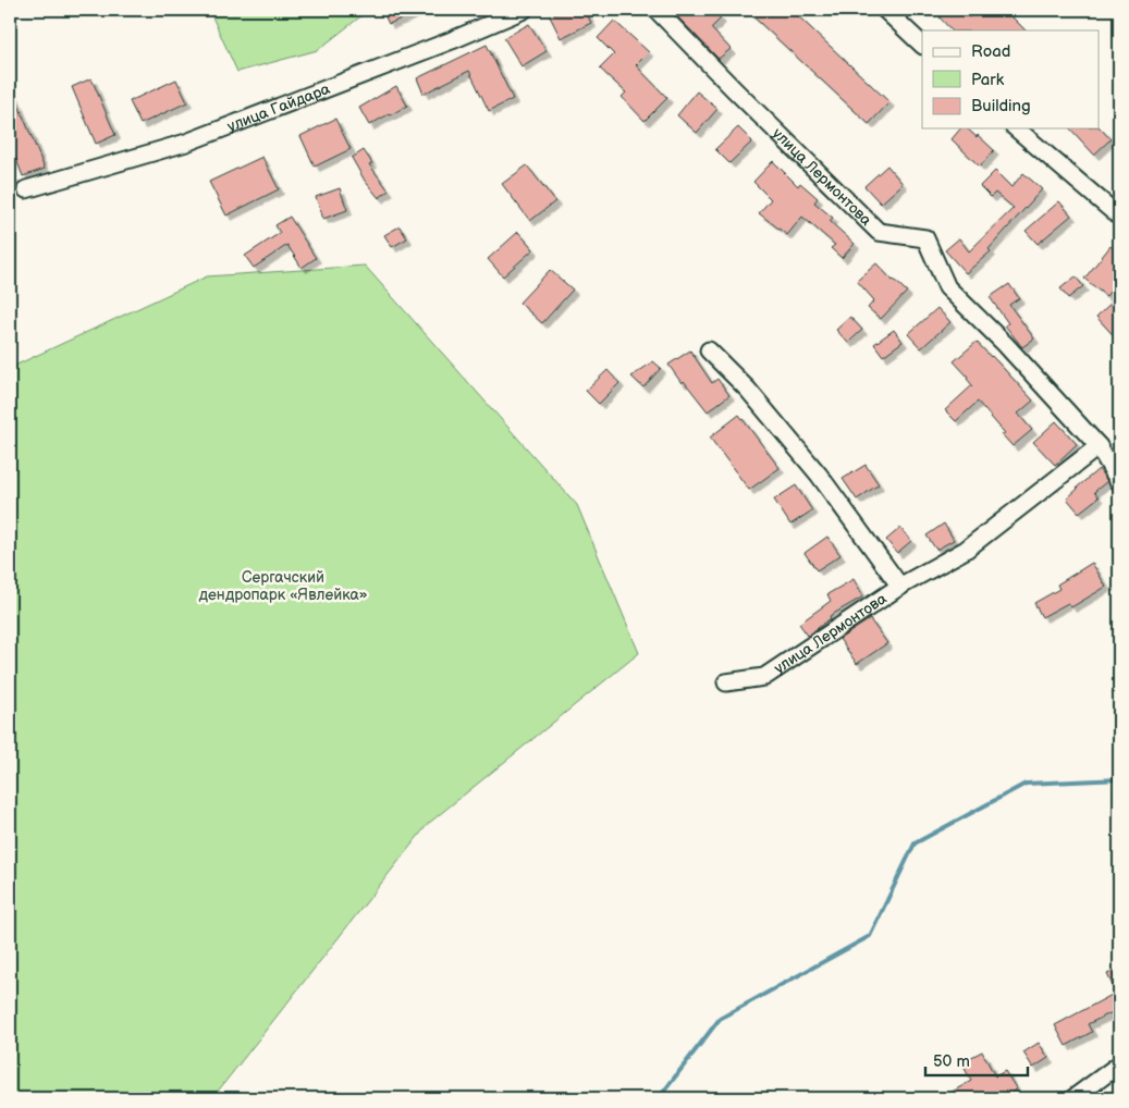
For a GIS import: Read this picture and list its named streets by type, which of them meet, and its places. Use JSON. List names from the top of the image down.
{
  "streets": {
    "street": ["улица Гайдара", "улица Лермонтова"]
  },
  "parks": ["Сергачский дендропарк «Явлейка»"],
  "legend": ["Road", "Park", "Building"],
  "scale_bar": "50 m"
}
